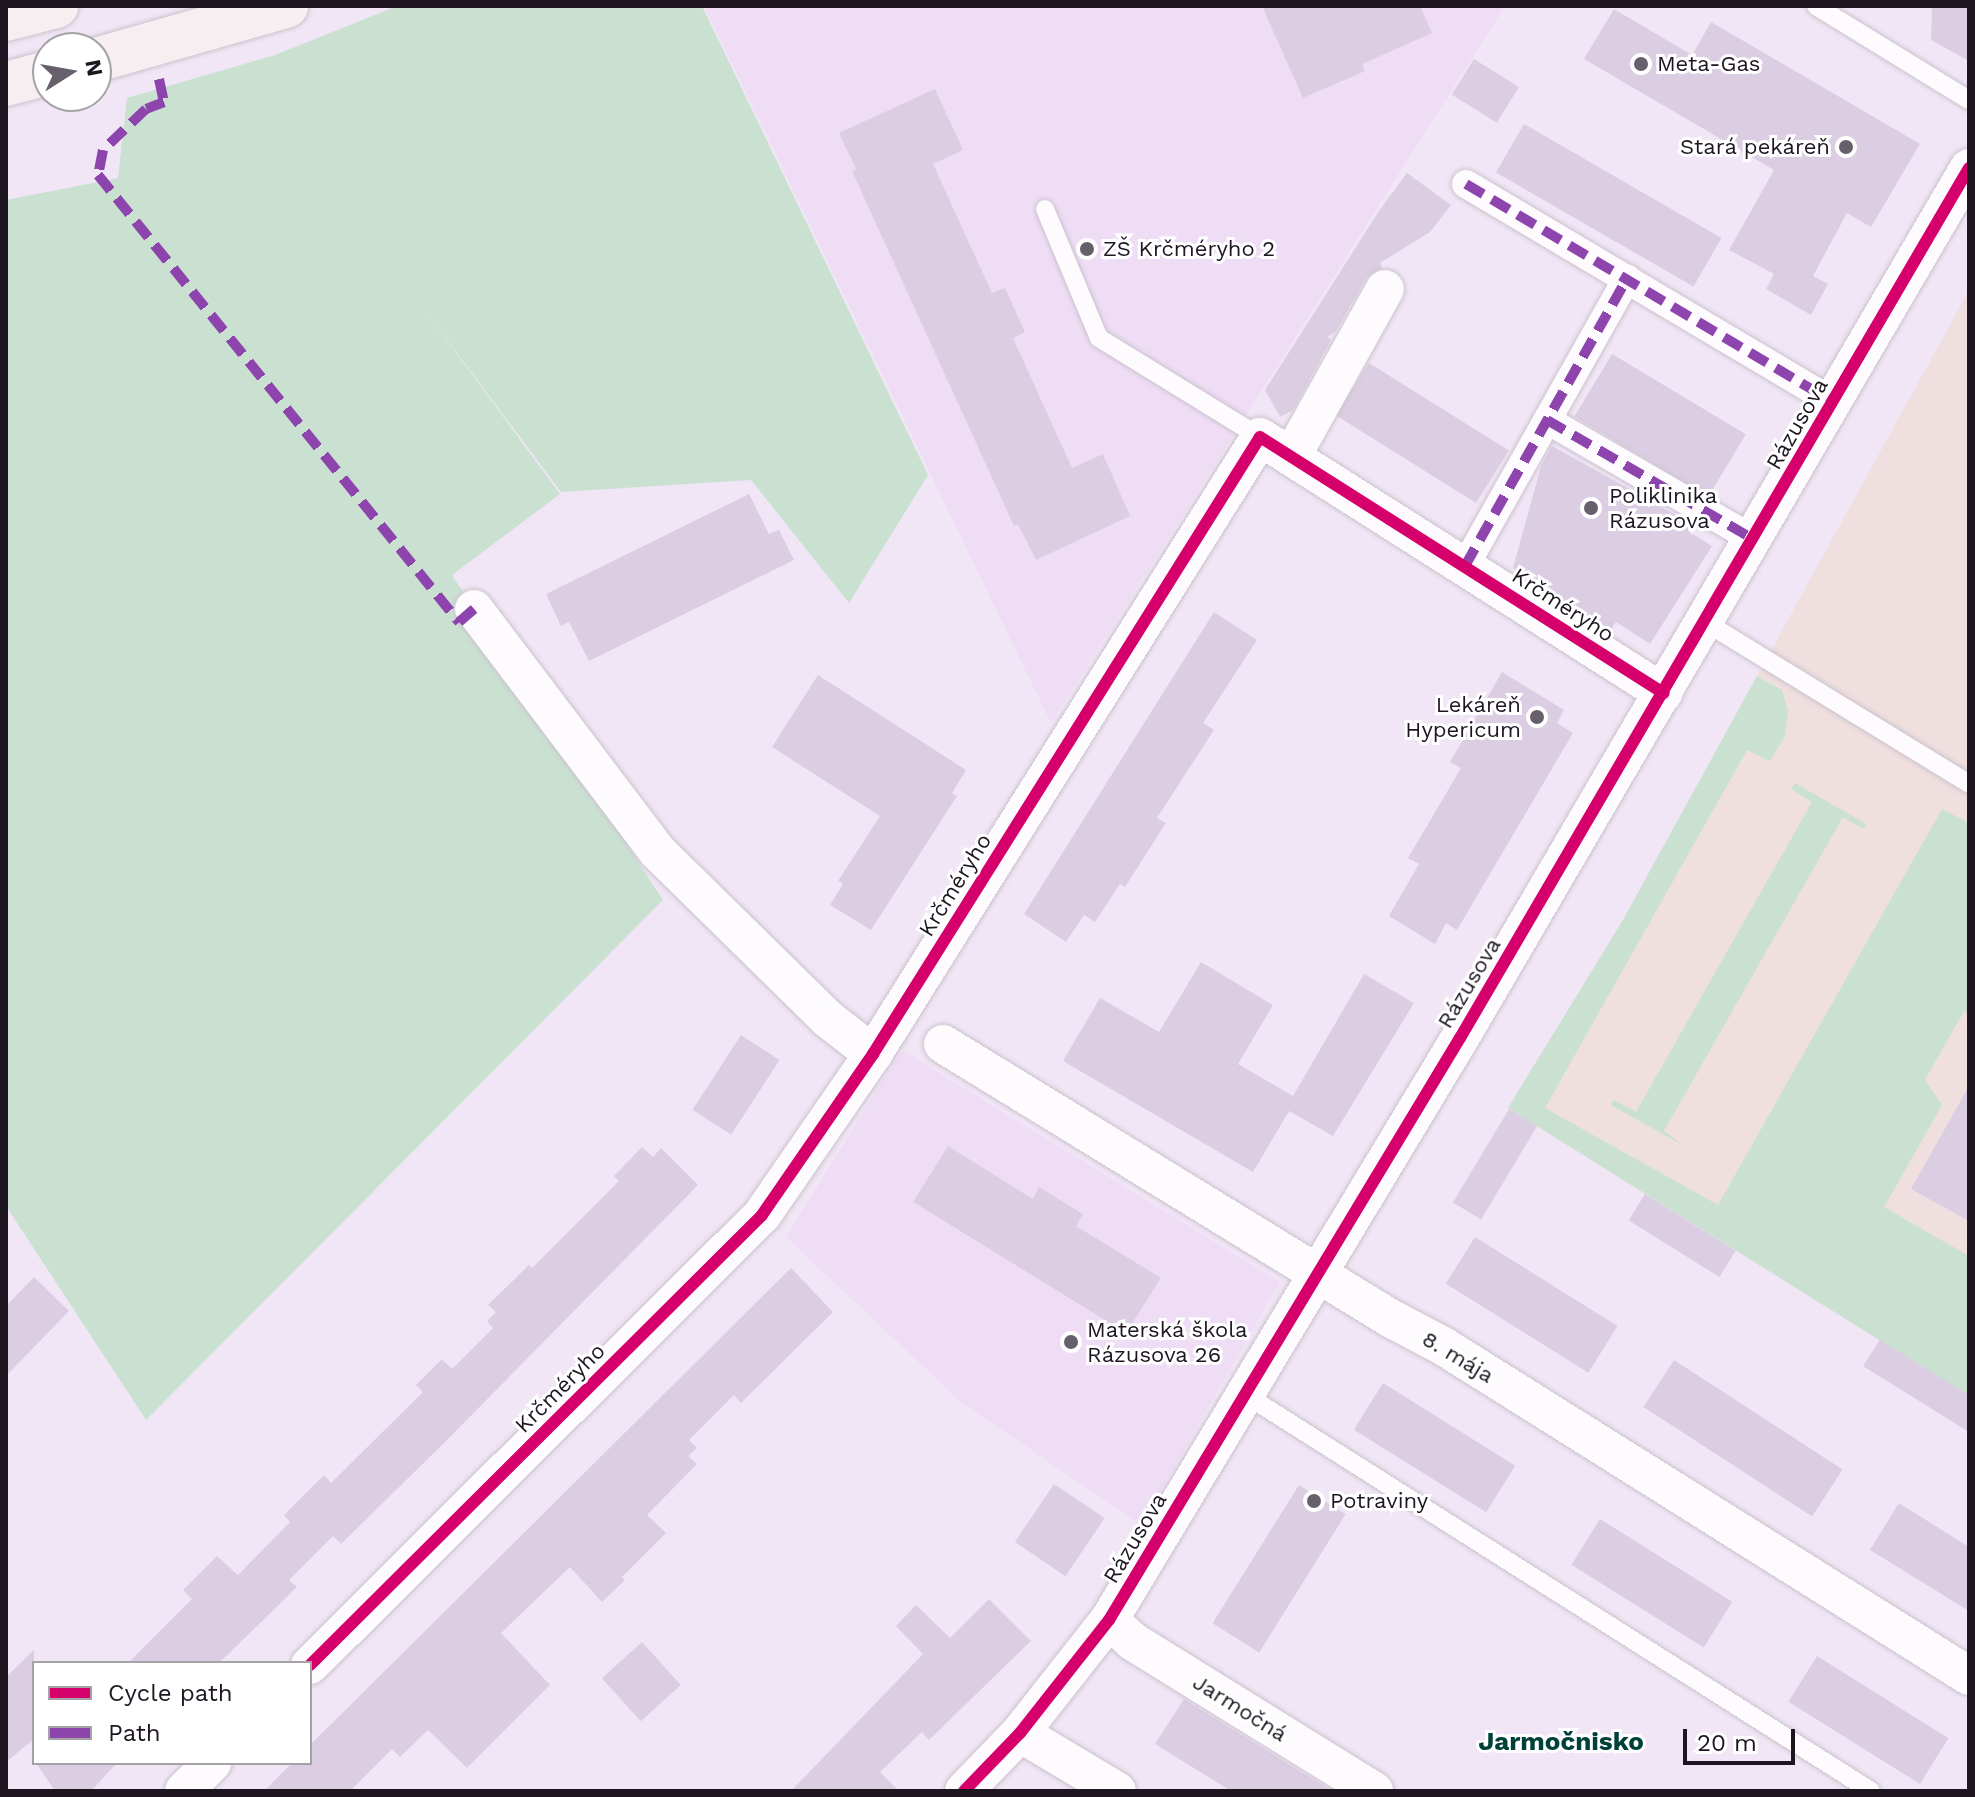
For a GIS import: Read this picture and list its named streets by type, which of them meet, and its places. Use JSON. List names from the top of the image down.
{
  "streets": {
    "street": [
      "Rázusova",
      "Krčméryho",
      "8. mája",
      "Jarmočná"
    ]
  },
  "crossings": [
    ["Rázusova", "Krčméryho"],
    ["Rázusova", "8. mája"],
    ["Rázusova", "Jarmočná"]
  ],
  "districts": ["Jarmočnisko"],
  "places": [
    "Meta-Gas",
    "Stará pekáreň",
    "ZŠ Krčméryho 2",
    "Poliklinika Rázusova",
    "Lekáreň Hypericum",
    "Materská škola Rázusova 26",
    "Potraviny"
  ],
  "legend": ["Cycle path", "Path"],
  "scale_bar": "20 m",
  "north": "right"
}
